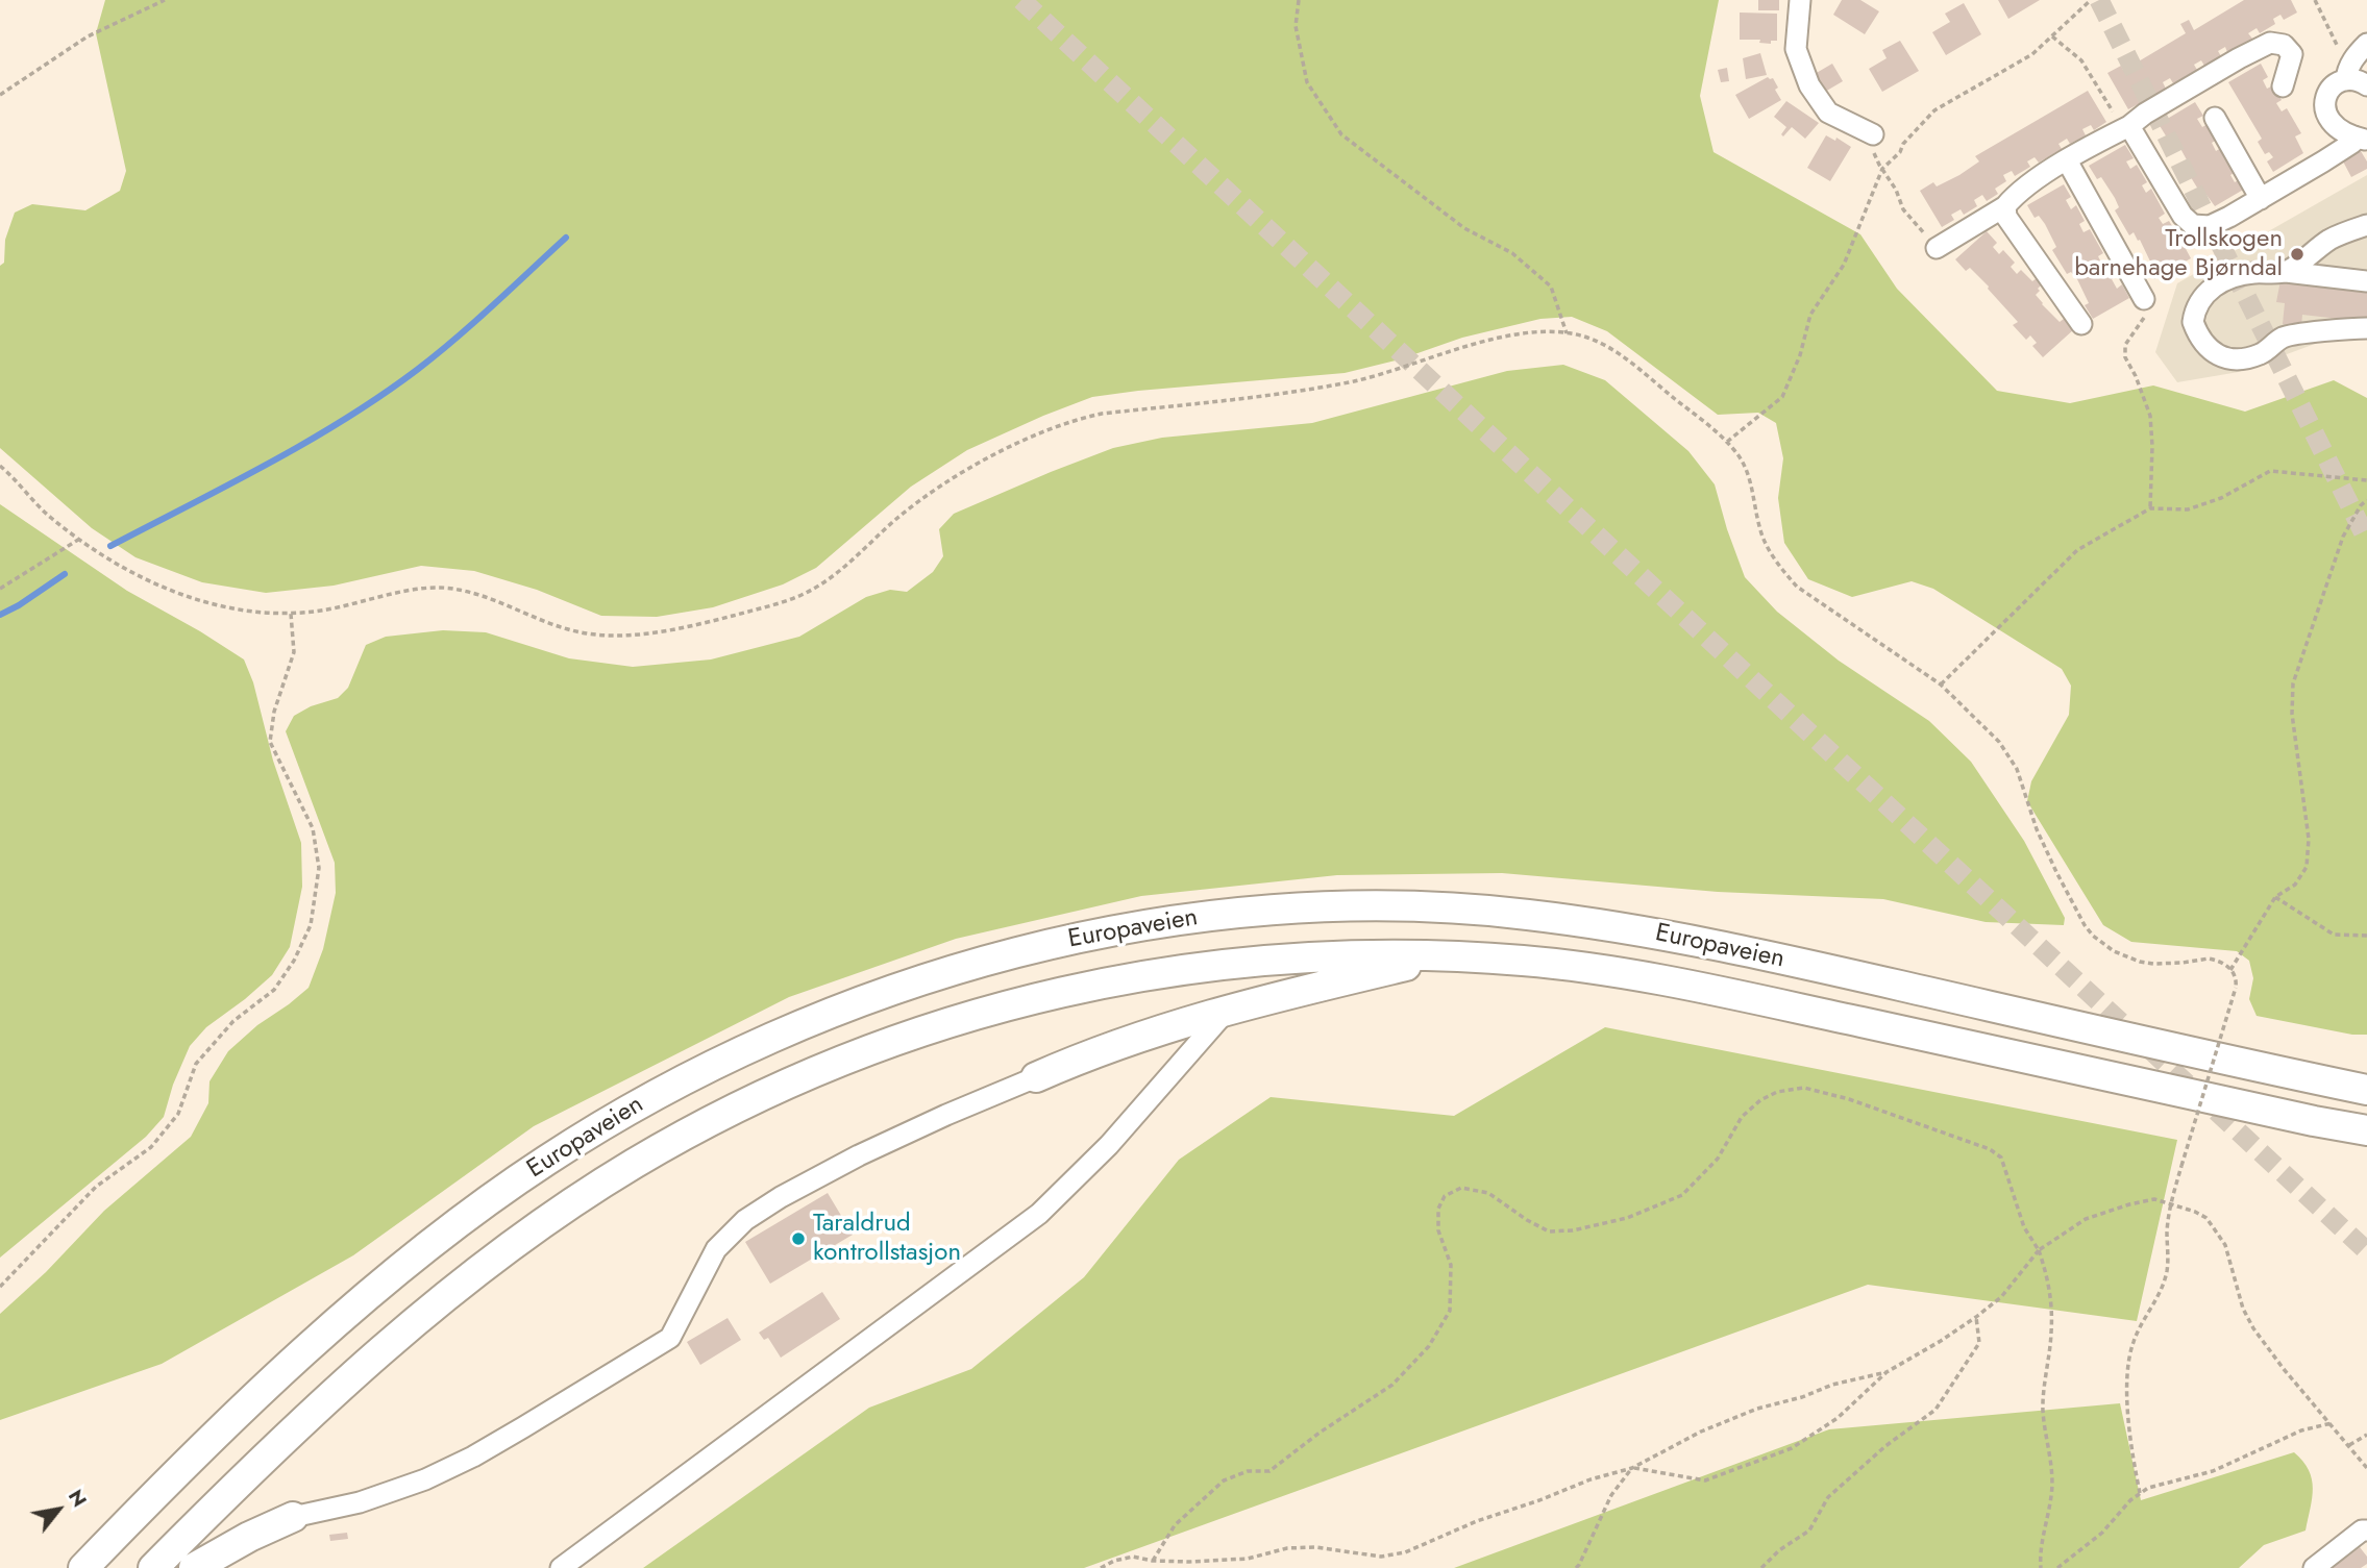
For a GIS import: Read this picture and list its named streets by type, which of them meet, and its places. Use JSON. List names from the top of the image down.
{
  "streets": {
    "highway": ["Europaveien"]
  },
  "places": ["Trollskogen barnehage Bjørndal", "Taraldrud kontrollstasjon"],
  "north": "top right"
}
